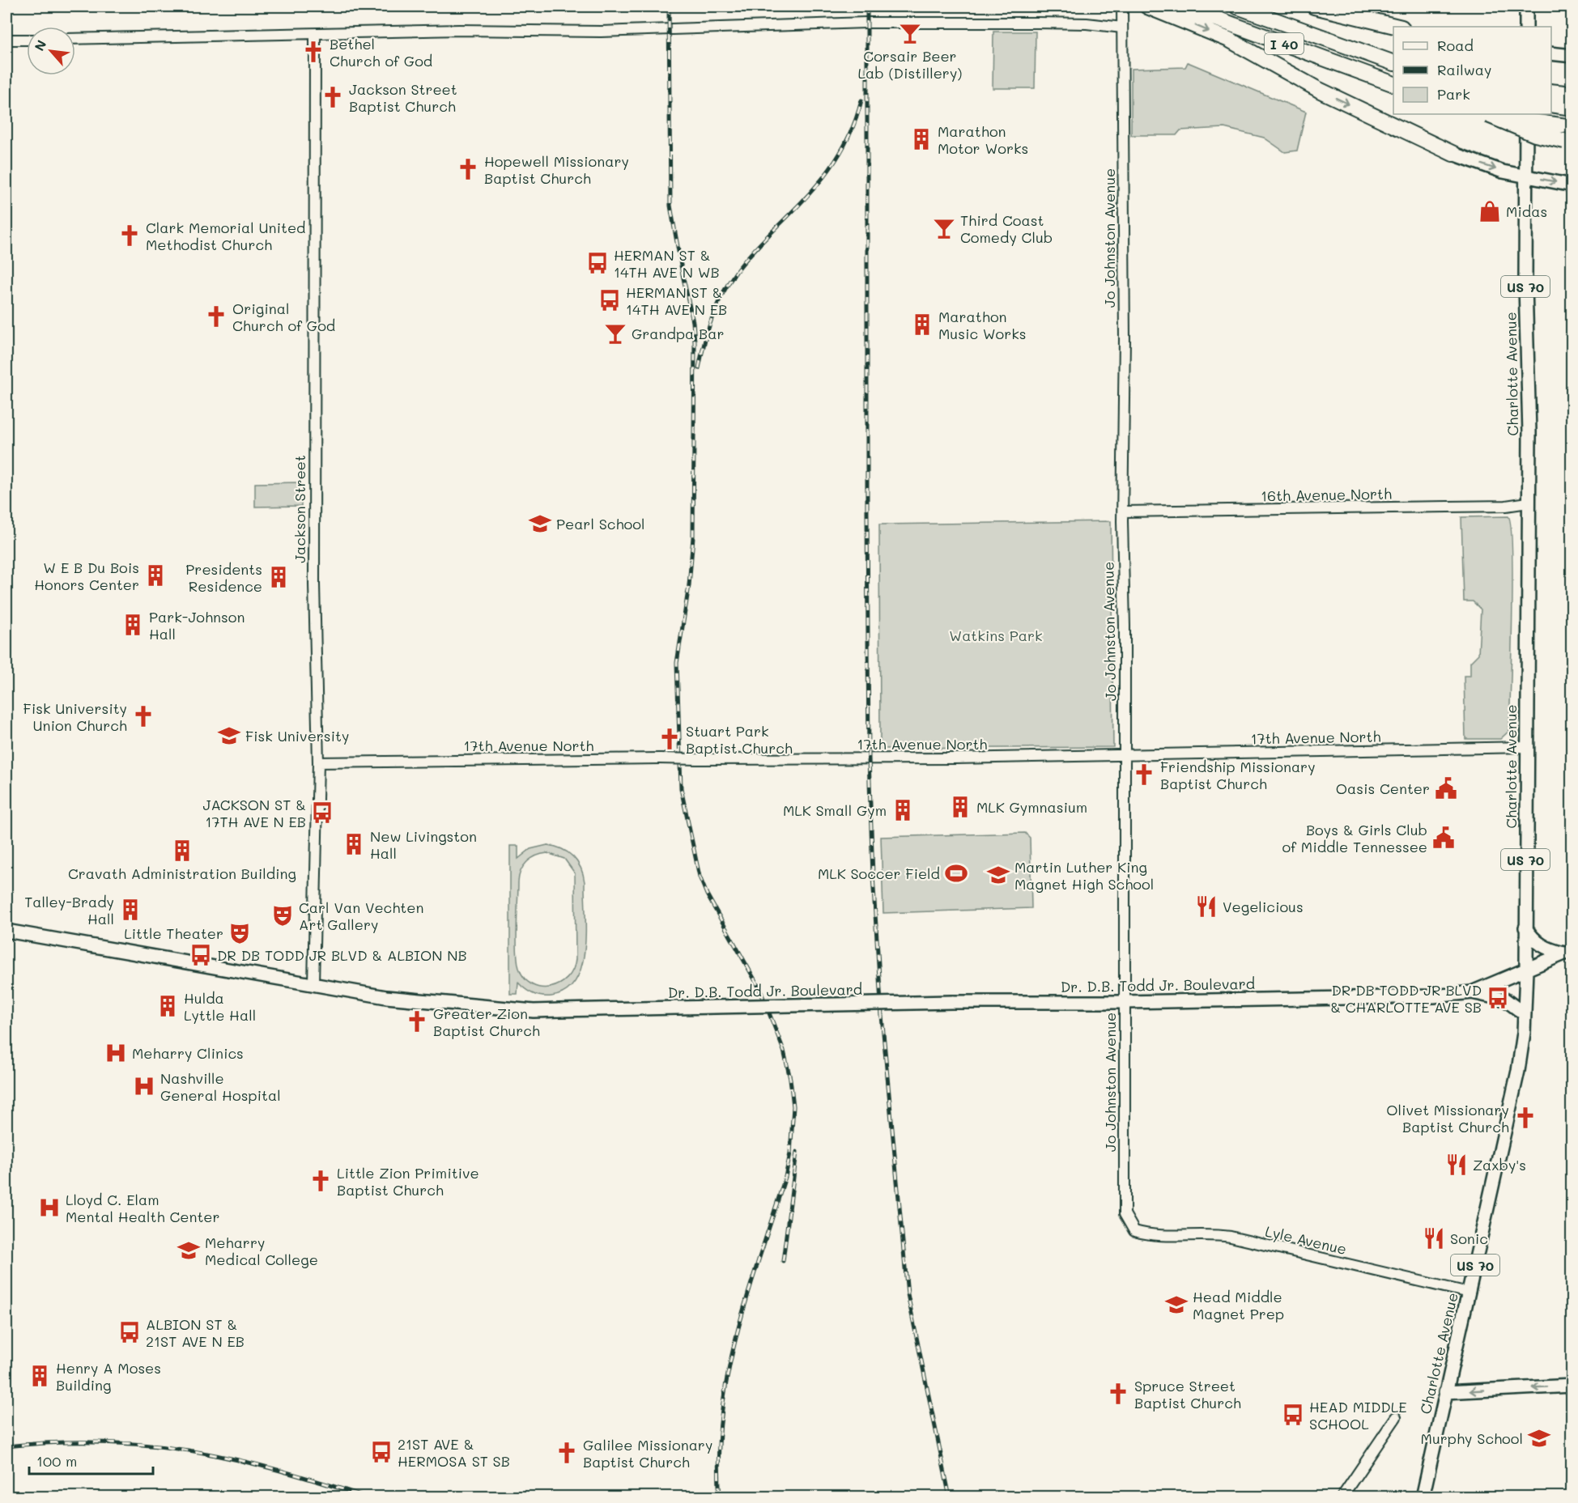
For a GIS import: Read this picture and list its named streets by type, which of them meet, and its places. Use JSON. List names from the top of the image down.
{
  "streets": {
    "highway": ["I 40"],
    "main road": ["US 70", "Charlotte Avenue", "Dr. D.B. Todd Jr. Boulevard"],
    "street": [
      "Jo Johnston Avenue",
      "16th Avenue North",
      "Jackson Street",
      "17th Avenue North",
      "Lyle Avenue"
    ]
  },
  "crossings": [
    ["Jo Johnston Avenue", "16th Avenue North"],
    ["Jo Johnston Avenue", "17th Avenue North"],
    ["Jo Johnston Avenue", "Dr. D.B. Todd Jr. Boulevard"],
    ["Jo Johnston Avenue", "Lyle Avenue"],
    ["Charlotte Avenue", "16th Avenue North"],
    ["Charlotte Avenue", "17th Avenue North"],
    ["Charlotte Avenue", "Dr. D.B. Todd Jr. Boulevard"],
    ["Charlotte Avenue", "Lyle Avenue"],
    ["Jackson Street", "17th Avenue North"],
    ["Jackson Street", "Dr. D.B. Todd Jr. Boulevard"]
  ],
  "parks": ["Watkins Park"],
  "places": {
    "bar": ["Corsair Beer Lab (Distillery)", "Third Coast Comedy Club", "Grandpa Bar"],
    "church": [
      "Bethel Church of God",
      "Jackson Street Baptist Church",
      "Hopewell Missionary Baptist Church",
      "Clark Memorial United Methodist Church",
      "Original Church of God",
      "Fisk University Union Church",
      "Stuart Park Baptist Church",
      "Friendship Missionary Baptist Church",
      "Greater Zion Baptist Church",
      "Olivet Missionary Baptist Church",
      "Little Zion Primitive Baptist Church",
      "Spruce Street Baptist Church",
      "Galilee Missionary Baptist Church"
    ],
    "building": [
      "Marathon Motor Works",
      "Marathon Music Works",
      "W E B Du Bois Honors Center",
      "Presidents Residence",
      "Park-Johnson Hall",
      "MLK Gymnasium",
      "MLK Small Gym",
      "New Livingston Hall",
      "Cravath Administration Building",
      "Talley-Brady Hall",
      "Hulda Lyttle Hall",
      "Henry A Moses Building"
    ],
    "shop": ["Midas"],
    "bus stop": [
      "HERMAN ST & 14TH AVE N WB",
      "HERMAN ST & 14TH AVE N EB",
      "JACKSON ST & 17TH AVE N EB",
      "DR DB TODD JR BLVD & ALBION NB",
      "DR DB TODD JR BLVD & CHARLOTTE AVE SB",
      "ALBION ST & 21ST AVE N EB",
      "HEAD MIDDLE SCHOOL",
      "21ST AVE & HERMOSA ST SB"
    ],
    "school or university": [
      "Pearl School",
      "Fisk University",
      "Martin Luther King Magnet High School",
      "Meharry Medical College",
      "Head Middle Magnet Prep",
      "Murphy School"
    ],
    "public building": ["Oasis Center", "Boys & Girls Club of Middle Tennessee"],
    "sports": ["MLK Soccer Field"],
    "restaurant": ["Vegelicious", "Zaxby's", "Sonic"],
    "theatre": ["Carl Van Vechten Art Gallery", "Little Theater"],
    "hospital": ["Meharry Clinics", "Nashville General Hospital", "Lloyd C. Elam Mental Health Center"]
  },
  "legend": ["Road", "Railway", "Park"],
  "scale_bar": "100 m",
  "north": "top left"
}
